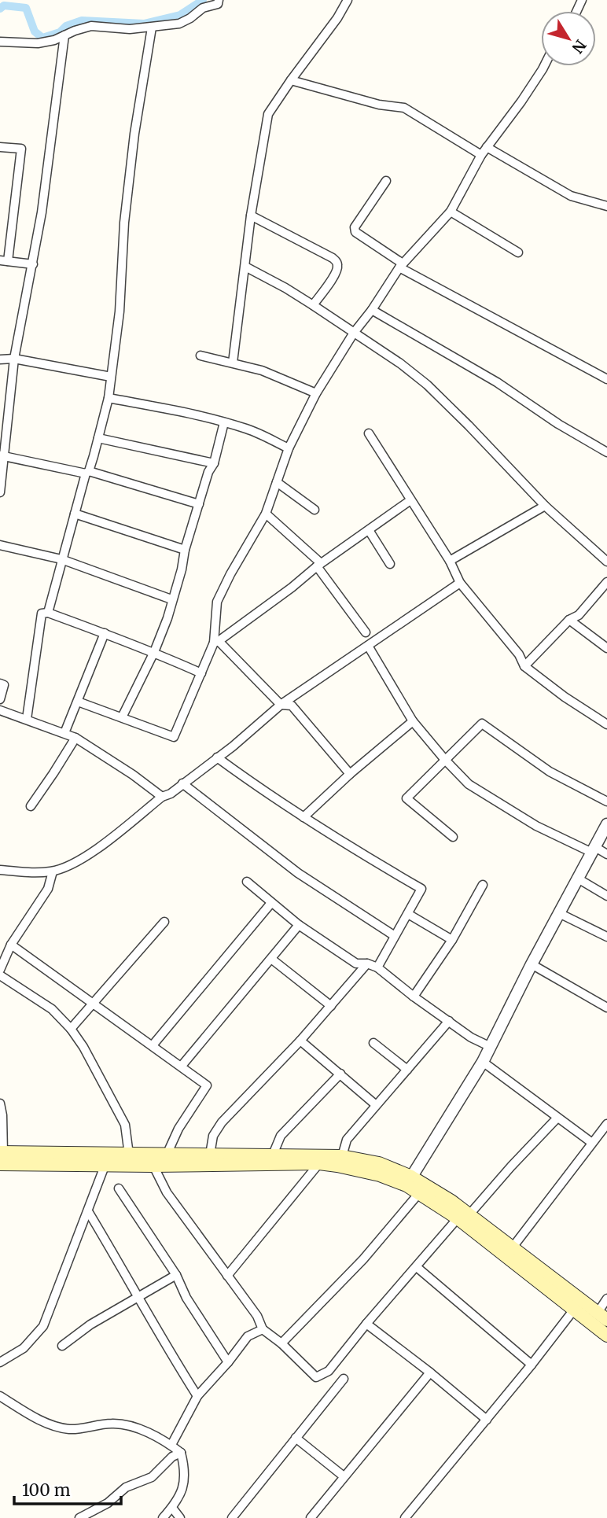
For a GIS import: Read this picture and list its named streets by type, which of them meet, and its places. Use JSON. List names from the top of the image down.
{
  "scale_bar": "100 m",
  "north": "bottom right"
}
